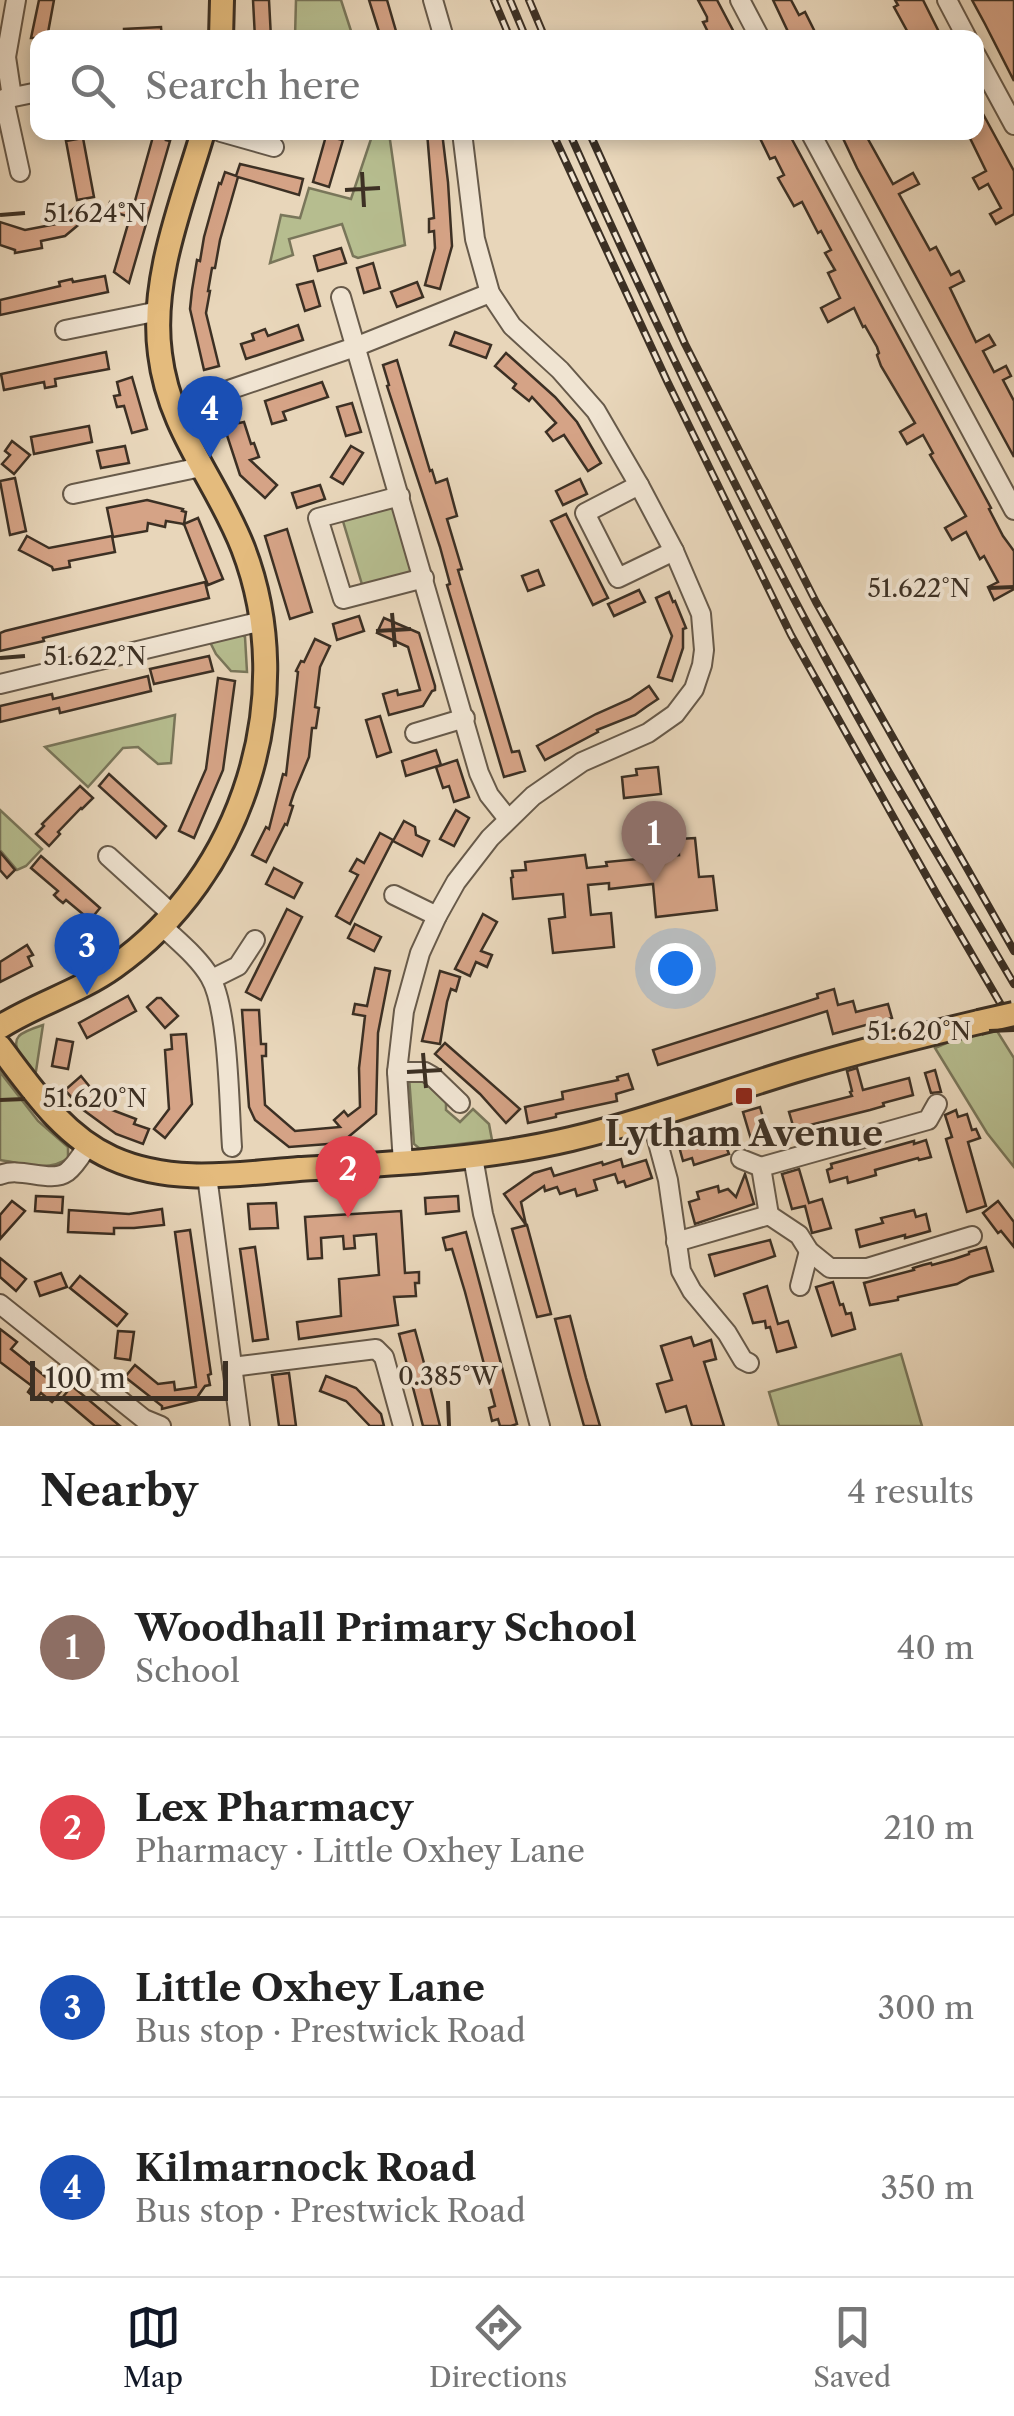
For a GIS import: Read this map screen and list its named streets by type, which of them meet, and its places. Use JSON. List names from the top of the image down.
{
  "places": {
    "transit": ["Lytham Avenue"]
  },
  "scale_bar": "100 m",
  "page": {
    "search": "Search here",
    "pins": [
      "4",
      "1",
      "3",
      "2"
    ],
    "scale": "100 m",
    "heading": ["Nearby", "4 results"],
    "list": [
      {
        "mark": "1",
        "name": "Woodhall Primary School",
        "note": "School",
        "value": "40 m"
      },
      {
        "mark": "2",
        "name": "Lex Pharmacy",
        "note": "Pharmacy · Little Oxhey Lane",
        "value": "210 m"
      },
      {
        "mark": "3",
        "name": "Little Oxhey Lane",
        "note": "Bus stop · Prestwick Road",
        "value": "300 m"
      },
      {
        "mark": "4",
        "name": "Kilmarnock Road",
        "note": "Bus stop · Prestwick Road",
        "value": "350 m"
      }
    ],
    "nav": ["Map", "Directions", "Saved"]
  },
  "coordinates": [
    "51.624°N",
    "51.622°N",
    "51.620°N",
    "0.385°W"
  ]
}
